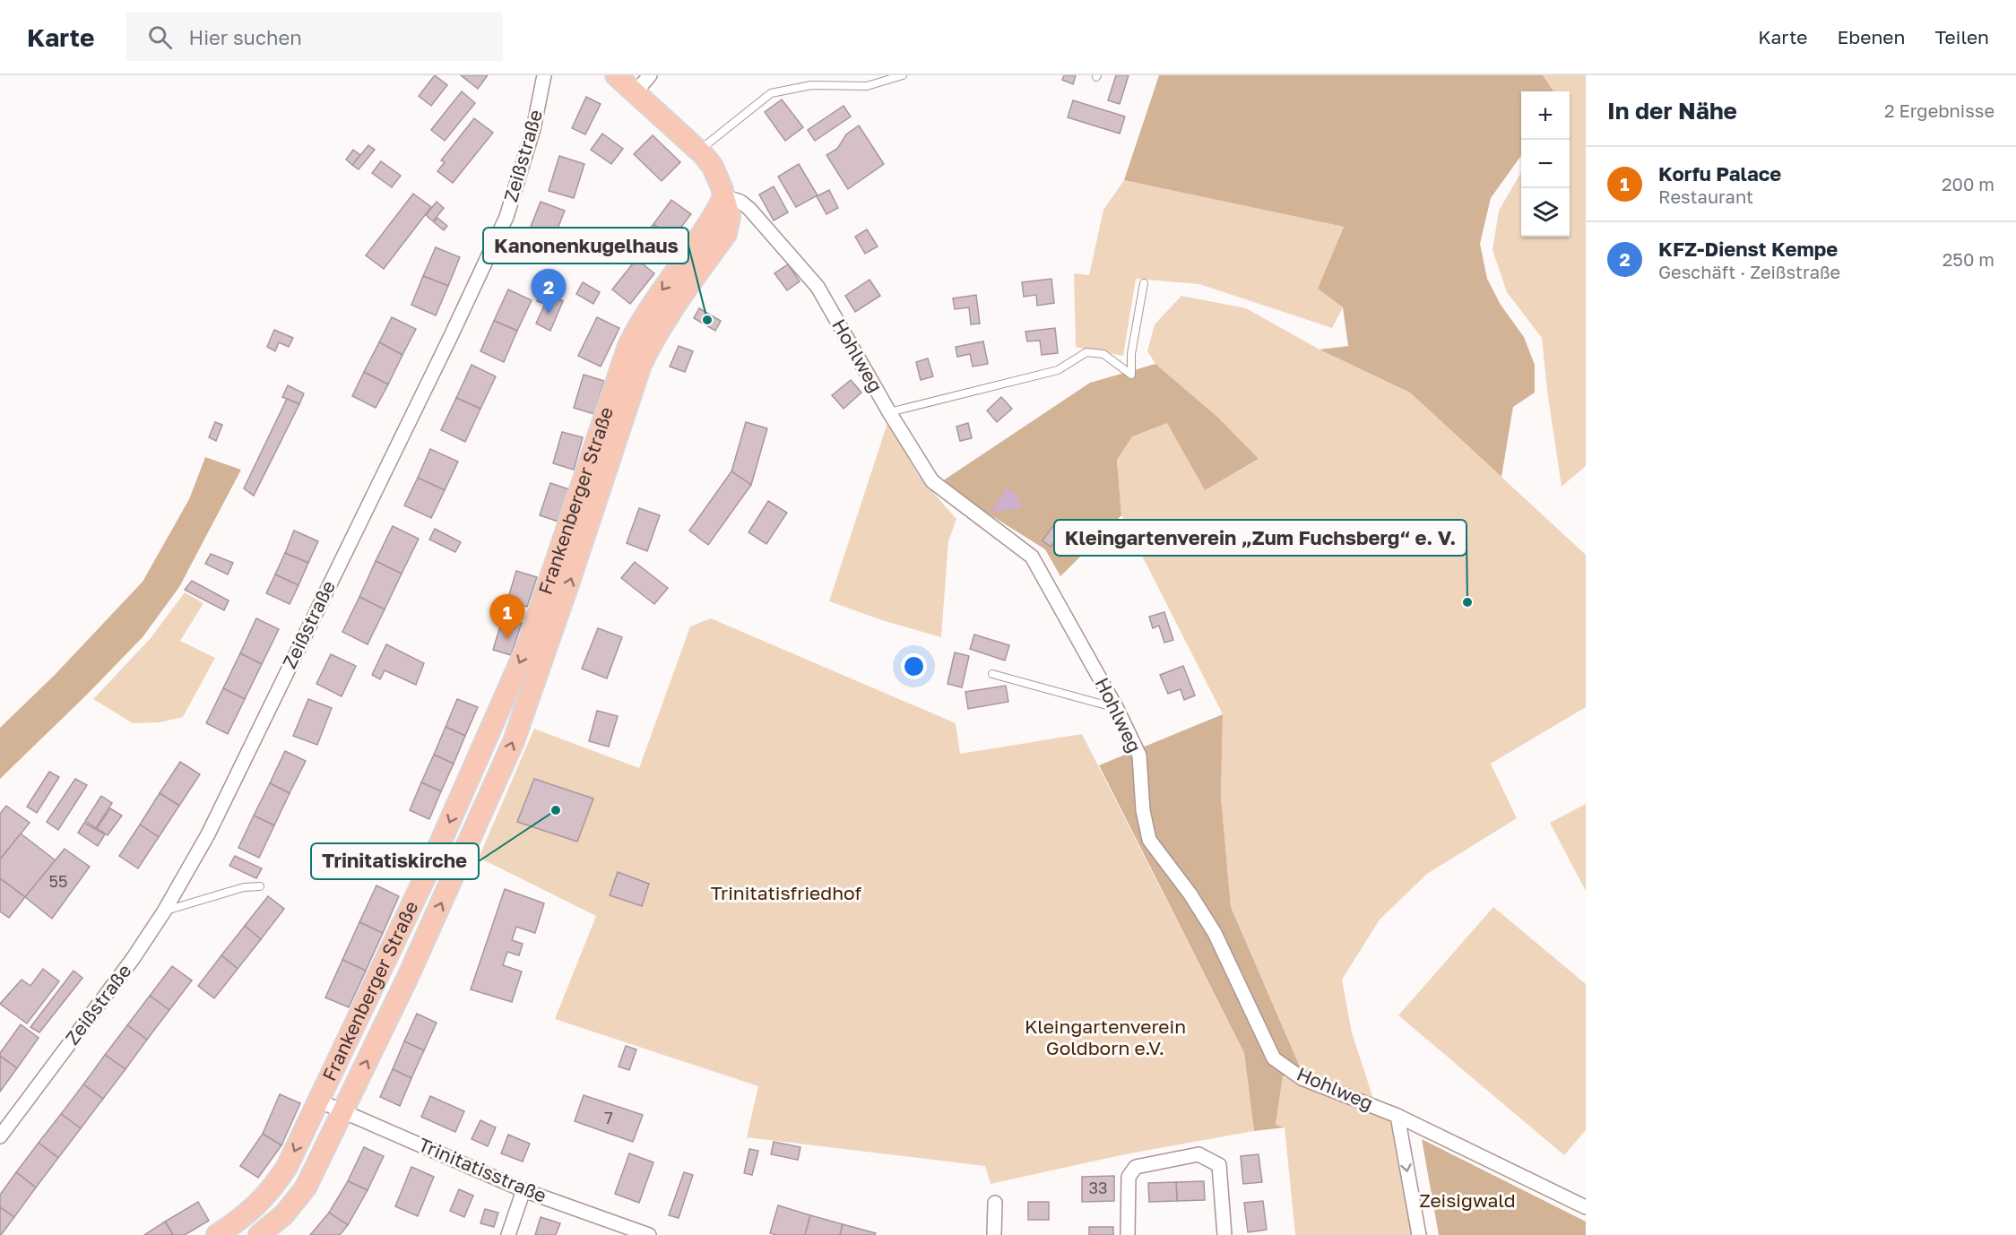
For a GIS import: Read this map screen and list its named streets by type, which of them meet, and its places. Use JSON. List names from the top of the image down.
{
  "streets": {
    "main road": ["Frankenberger Straße"],
    "street": ["Zeißstraße", "Hohlweg", "Trinitatisstraße"]
  },
  "crossings": [
    ["Hohlweg", "Frankenberger Straße"],
    ["Frankenberger Straße", "Trinitatisstraße"]
  ],
  "parks": ["Trinitatisfriedhof", "Kleingartenverein Goldborn e.V.", "Zeisigwald"],
  "places": ["Kanonenkugelhaus", "Kleingartenverein „Zum Fuchsberg“ e. V.", "Trinitatiskirche"],
  "house_numbers": ["55", "7", "33"],
  "page": {
    "header": "Karte",
    "search": "Hier suchen",
    "nav": ["Karte", "Ebenen", "Teilen"],
    "heading": ["In der Nähe", "2 Ergebnisse"],
    "map_buttons": ["+", "−"],
    "list": [
      {
        "mark": "1",
        "name": "Korfu Palace",
        "note": "Restaurant",
        "value": "200 m"
      },
      {
        "mark": "2",
        "name": "KFZ-Dienst Kempe",
        "note": "Geschäft · Zeißstraße",
        "value": "250 m"
      }
    ],
    "pins": ["2", "1"]
  }
}
